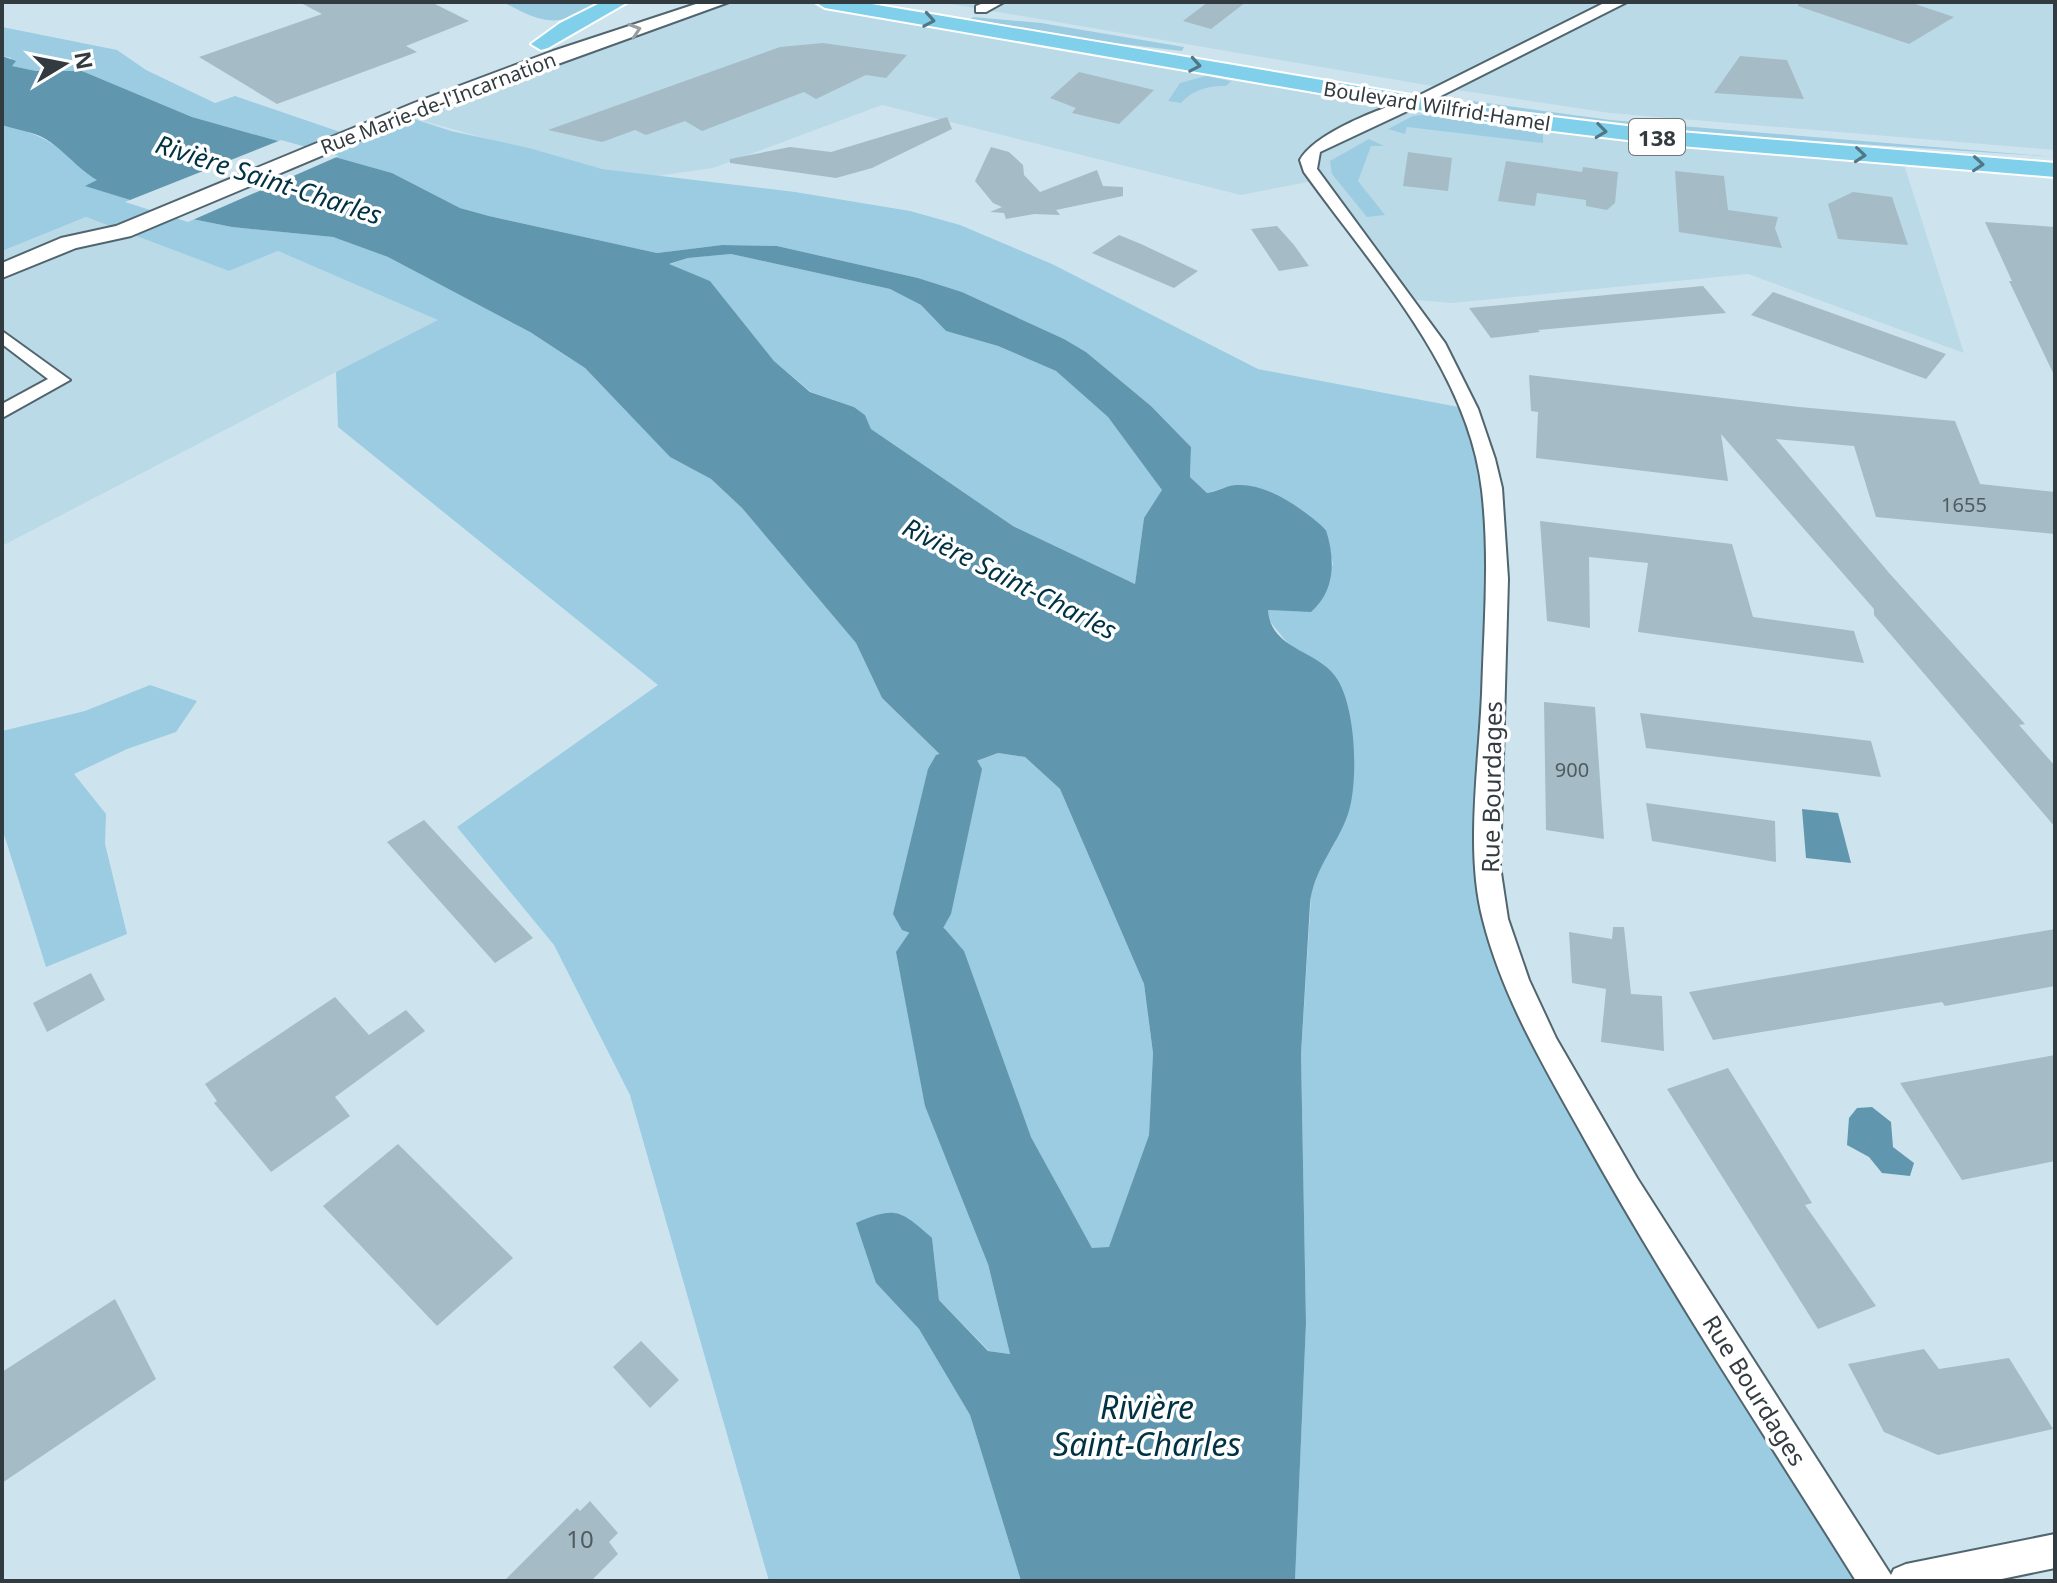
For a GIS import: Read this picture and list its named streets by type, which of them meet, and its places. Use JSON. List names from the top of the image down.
{
  "streets": {
    "main road": ["Rue Marie-de-l'Incarnation", "Boulevard Wilfrid-Hamel", "138"],
    "street": ["Rue Bourdages"]
  },
  "crossings": [
    ["Boulevard Wilfrid-Hamel", "Rue Bourdages"]
  ],
  "water": ["Rivière Saint-Charles"],
  "house_numbers": ["1655", "900", "10"],
  "north": "right"
}
